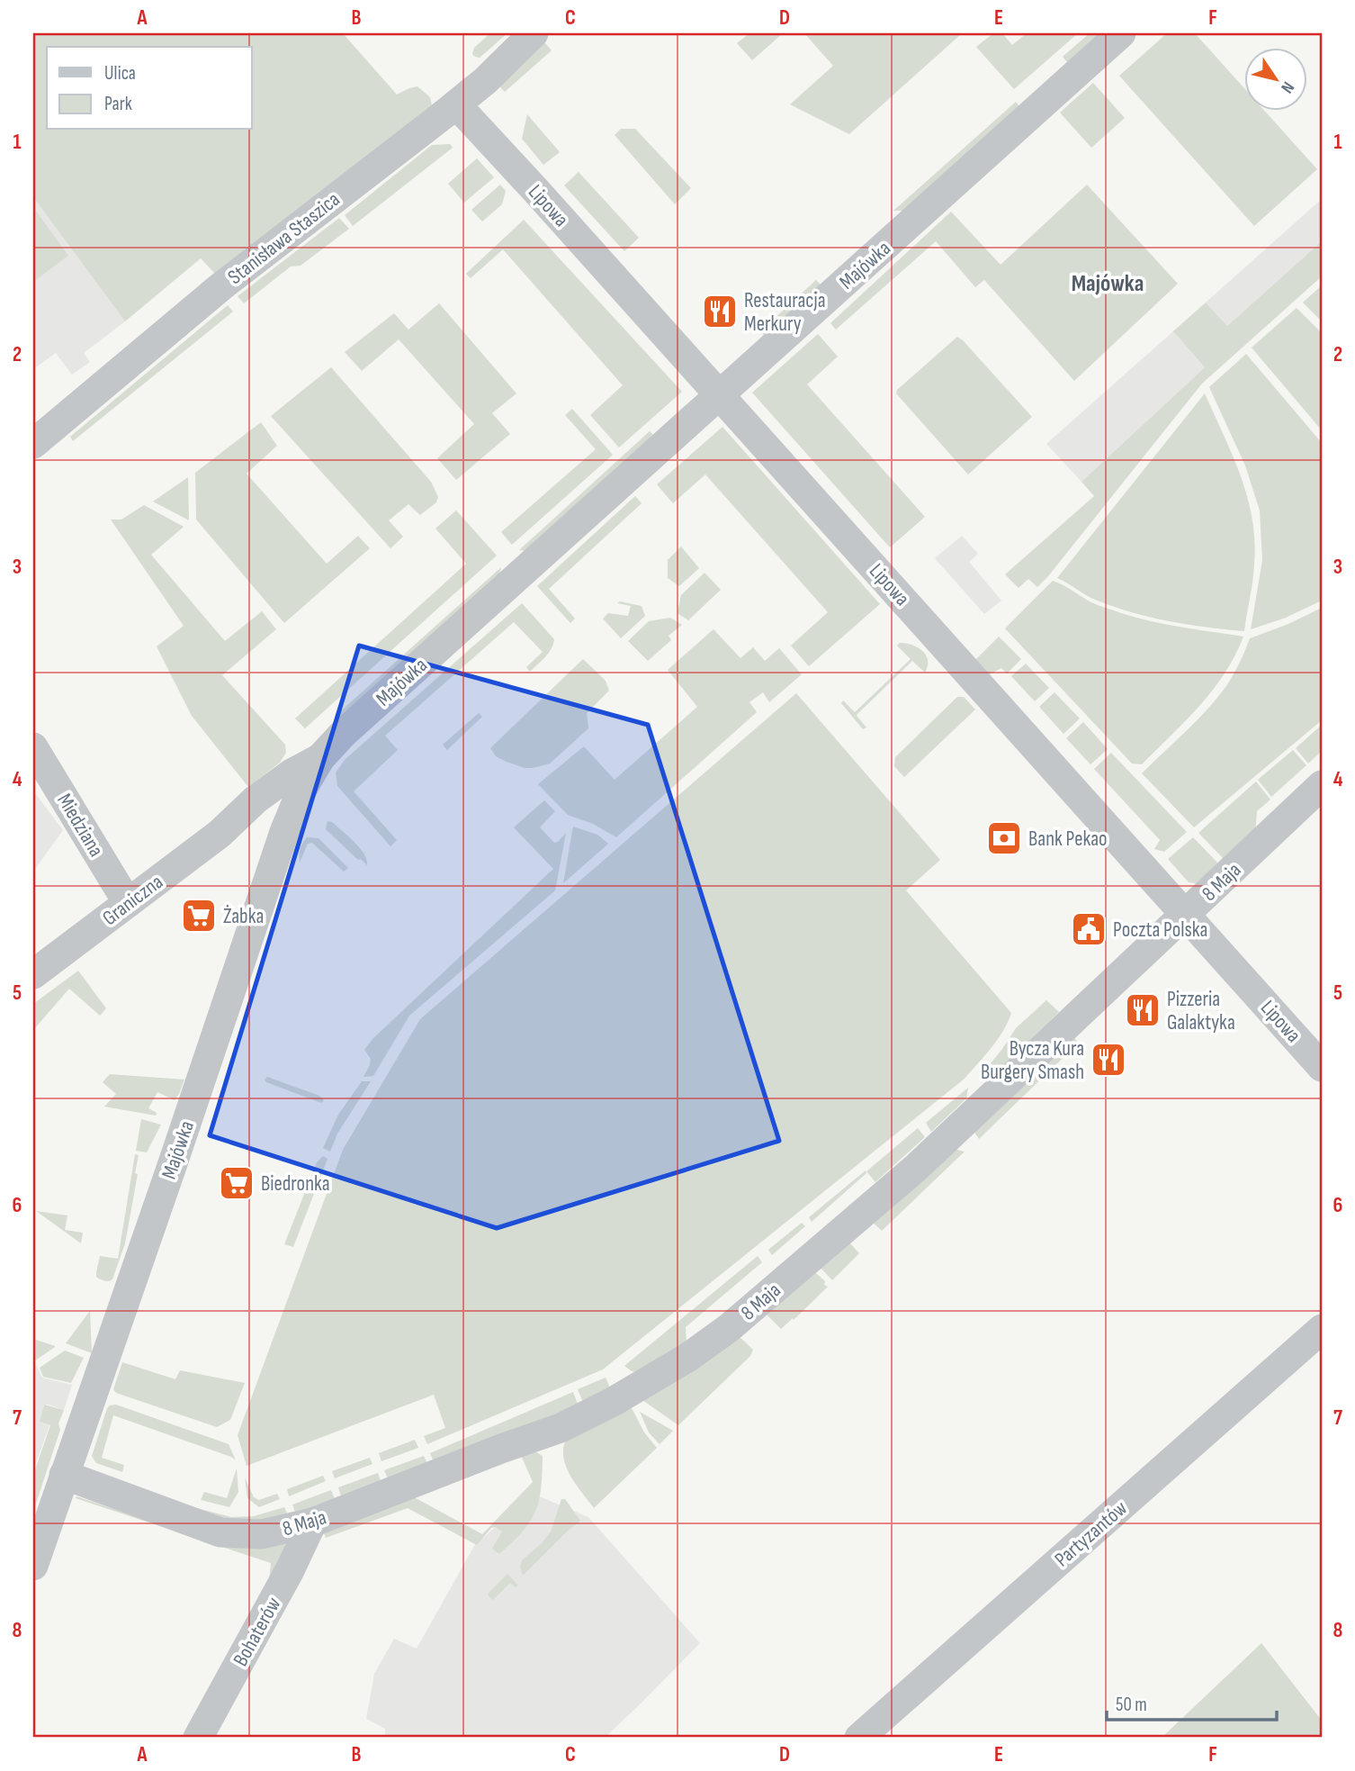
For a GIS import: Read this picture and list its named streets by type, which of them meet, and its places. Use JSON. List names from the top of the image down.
{
  "streets": {
    "street": [
      "Lipowa",
      "Stanisława Staszica",
      "Majówka",
      "Miedziana",
      "8 Maja",
      "Graniczna",
      "Partyzantów",
      "Bohaterów"
    ]
  },
  "crossings": [
    ["Lipowa", "Stanisława Staszica"],
    ["Lipowa", "Majówka"],
    ["Lipowa", "8 Maja"],
    ["Majówka", "8 Maja"],
    ["Majówka", "Graniczna"],
    ["Miedziana", "Graniczna"],
    ["8 Maja", "Bohaterów"]
  ],
  "districts": ["Majówka"],
  "places": {
    "restaurant": ["Restauracja Merkury", "Pizzeria Galaktyka", "Bycza Kura Burgery Smash"],
    "bank": ["Bank Pekao"],
    "supermarket": ["Żabka", "Biedronka"],
    "public building": ["Poczta Polska"]
  },
  "legend": ["Ulica", "Park"],
  "scale_bar": "50 m",
  "north": "bottom right",
  "grid": {
    "columns": [
      "A",
      "B",
      "C",
      "D",
      "E",
      "F"
    ],
    "rows": [
      "1",
      "2",
      "3",
      "4",
      "5",
      "6",
      "7",
      "8"
    ]
  }
}
